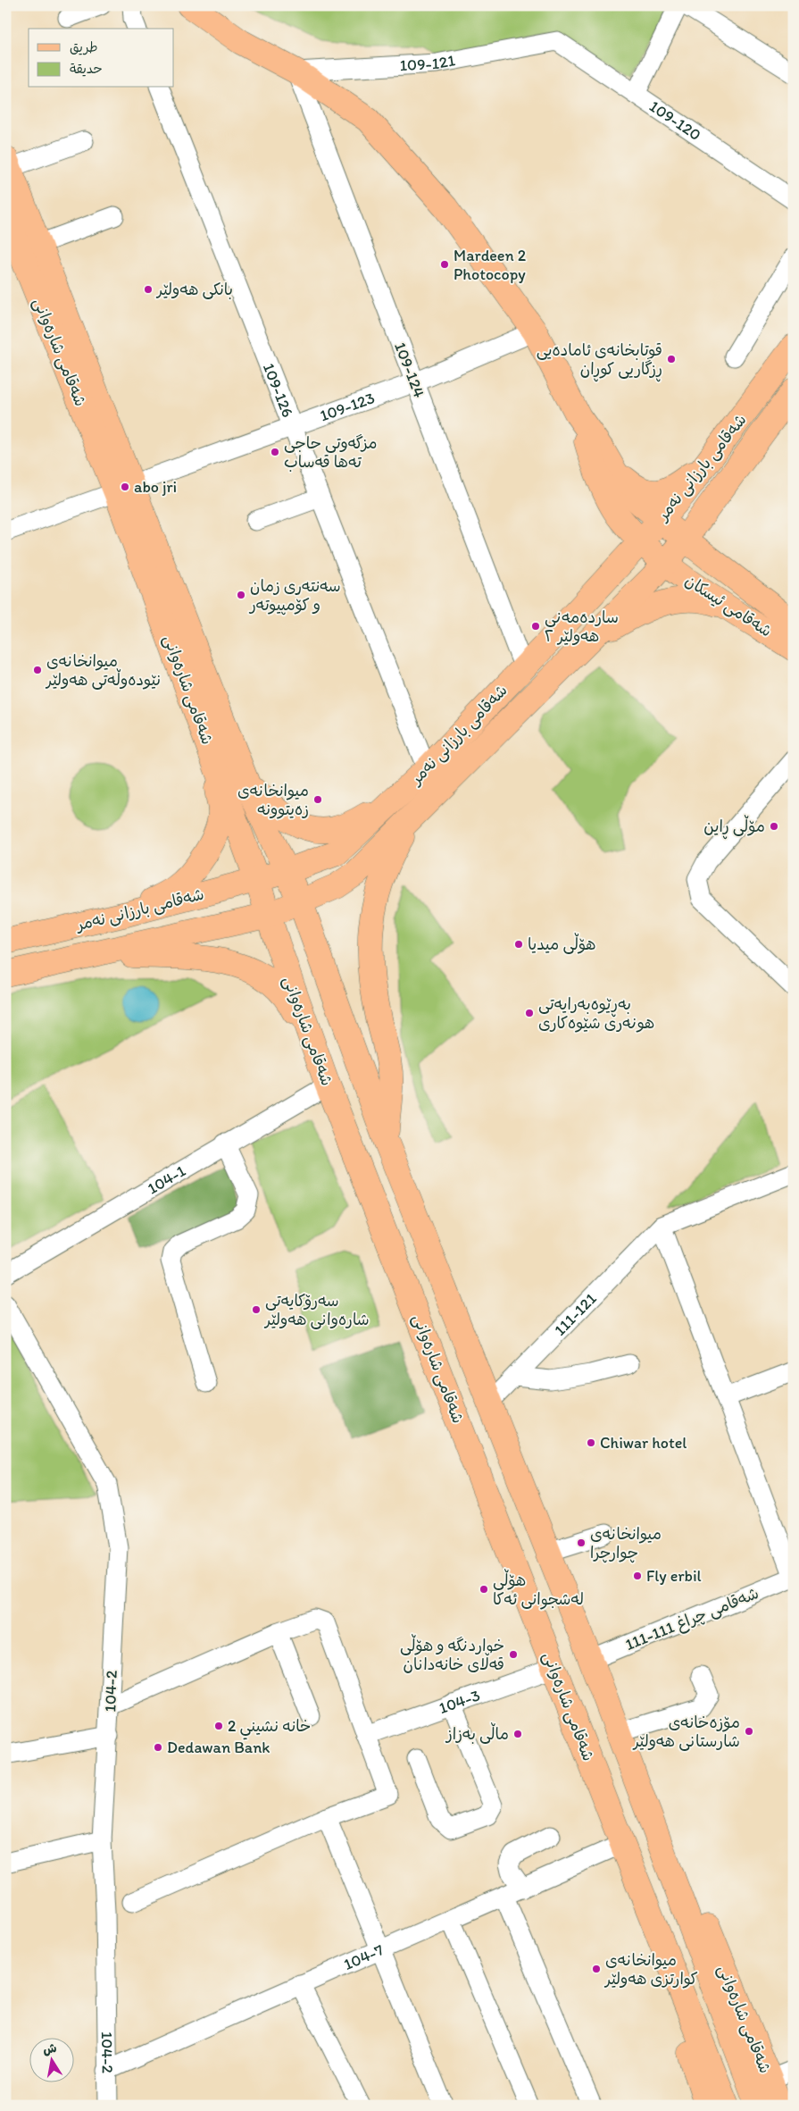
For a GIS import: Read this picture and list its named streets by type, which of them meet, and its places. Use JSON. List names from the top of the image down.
{
  "streets": {
    "main road": ["شەقامی شارەوانی", "شەقامی بارزانی نەمر", "شەقامی ئیسکان"],
    "street": [
      "109-121",
      "109-120",
      "109-124",
      "109-126",
      "109-123",
      "104-1",
      "111-121",
      "شەقامی چراغ 111-111",
      "104-2",
      "104-3",
      "104-7"
    ]
  },
  "crossings": [
    ["109-121", "109-120"],
    ["109-121", "109-124"],
    ["شەقامی شارەوانی", "109-123"],
    ["شەقامی شارەوانی", "شەقامی بارزانی نەمر"],
    ["شەقامی شارەوانی", "104-1"],
    ["شەقامی شارەوانی", "111-121"],
    ["شەقامی شارەوانی", "شەقامی چراغ 111-111"],
    ["شەقامی شارەوانی", "104-3"],
    ["شەقامی شارەوانی", "104-7"],
    ["109-124", "109-123"],
    ["109-124", "شەقامی بارزانی نەمر"],
    ["109-126", "109-123"],
    ["109-126", "شەقامی بارزانی نەمر"],
    ["شەقامی بارزانی نەمر", "شەقامی ئیسکان"],
    ["104-2", "104-7"]
  ],
  "places": [
    "Mardeen 2 Photocopy",
    "بانکی هەولێر",
    "قوتابخانەی ئامادەیی ڕزگاریی کوڕان",
    "مزگەوتی حاجی تەها قەساب",
    "abo jri",
    "سەنتەری زمان و کۆمپیوتەر",
    "ساردەمەنی هەولێر ٢",
    "میوانخانەی نێودەوڵەتی هەولێر",
    "میوانخانەی زەیتوونە",
    "مۆڵی ڕاین",
    "هۆڵی میدیا",
    "بەڕێوەبەرایەتی هونەری شێوەکاری",
    "سەرۆکایەتی شارەوانی هەولێر",
    "Chiwar hotel",
    "میوانخانەی چوارچرا",
    "Fly erbil",
    "هۆڵی لەشجوانی ئەکا",
    "خواردنگە و هۆڵی قەڵای خانەدانان",
    "خانه نشيني 2",
    "مۆزەخانەی شارستانی هەولێر",
    "ماڵی بەزاز",
    "Dedawan Bank",
    "میوانخانەی کوارتزی هەولێر"
  ],
  "legend": ["طريق", "حديقة"],
  "north": "top"
}
